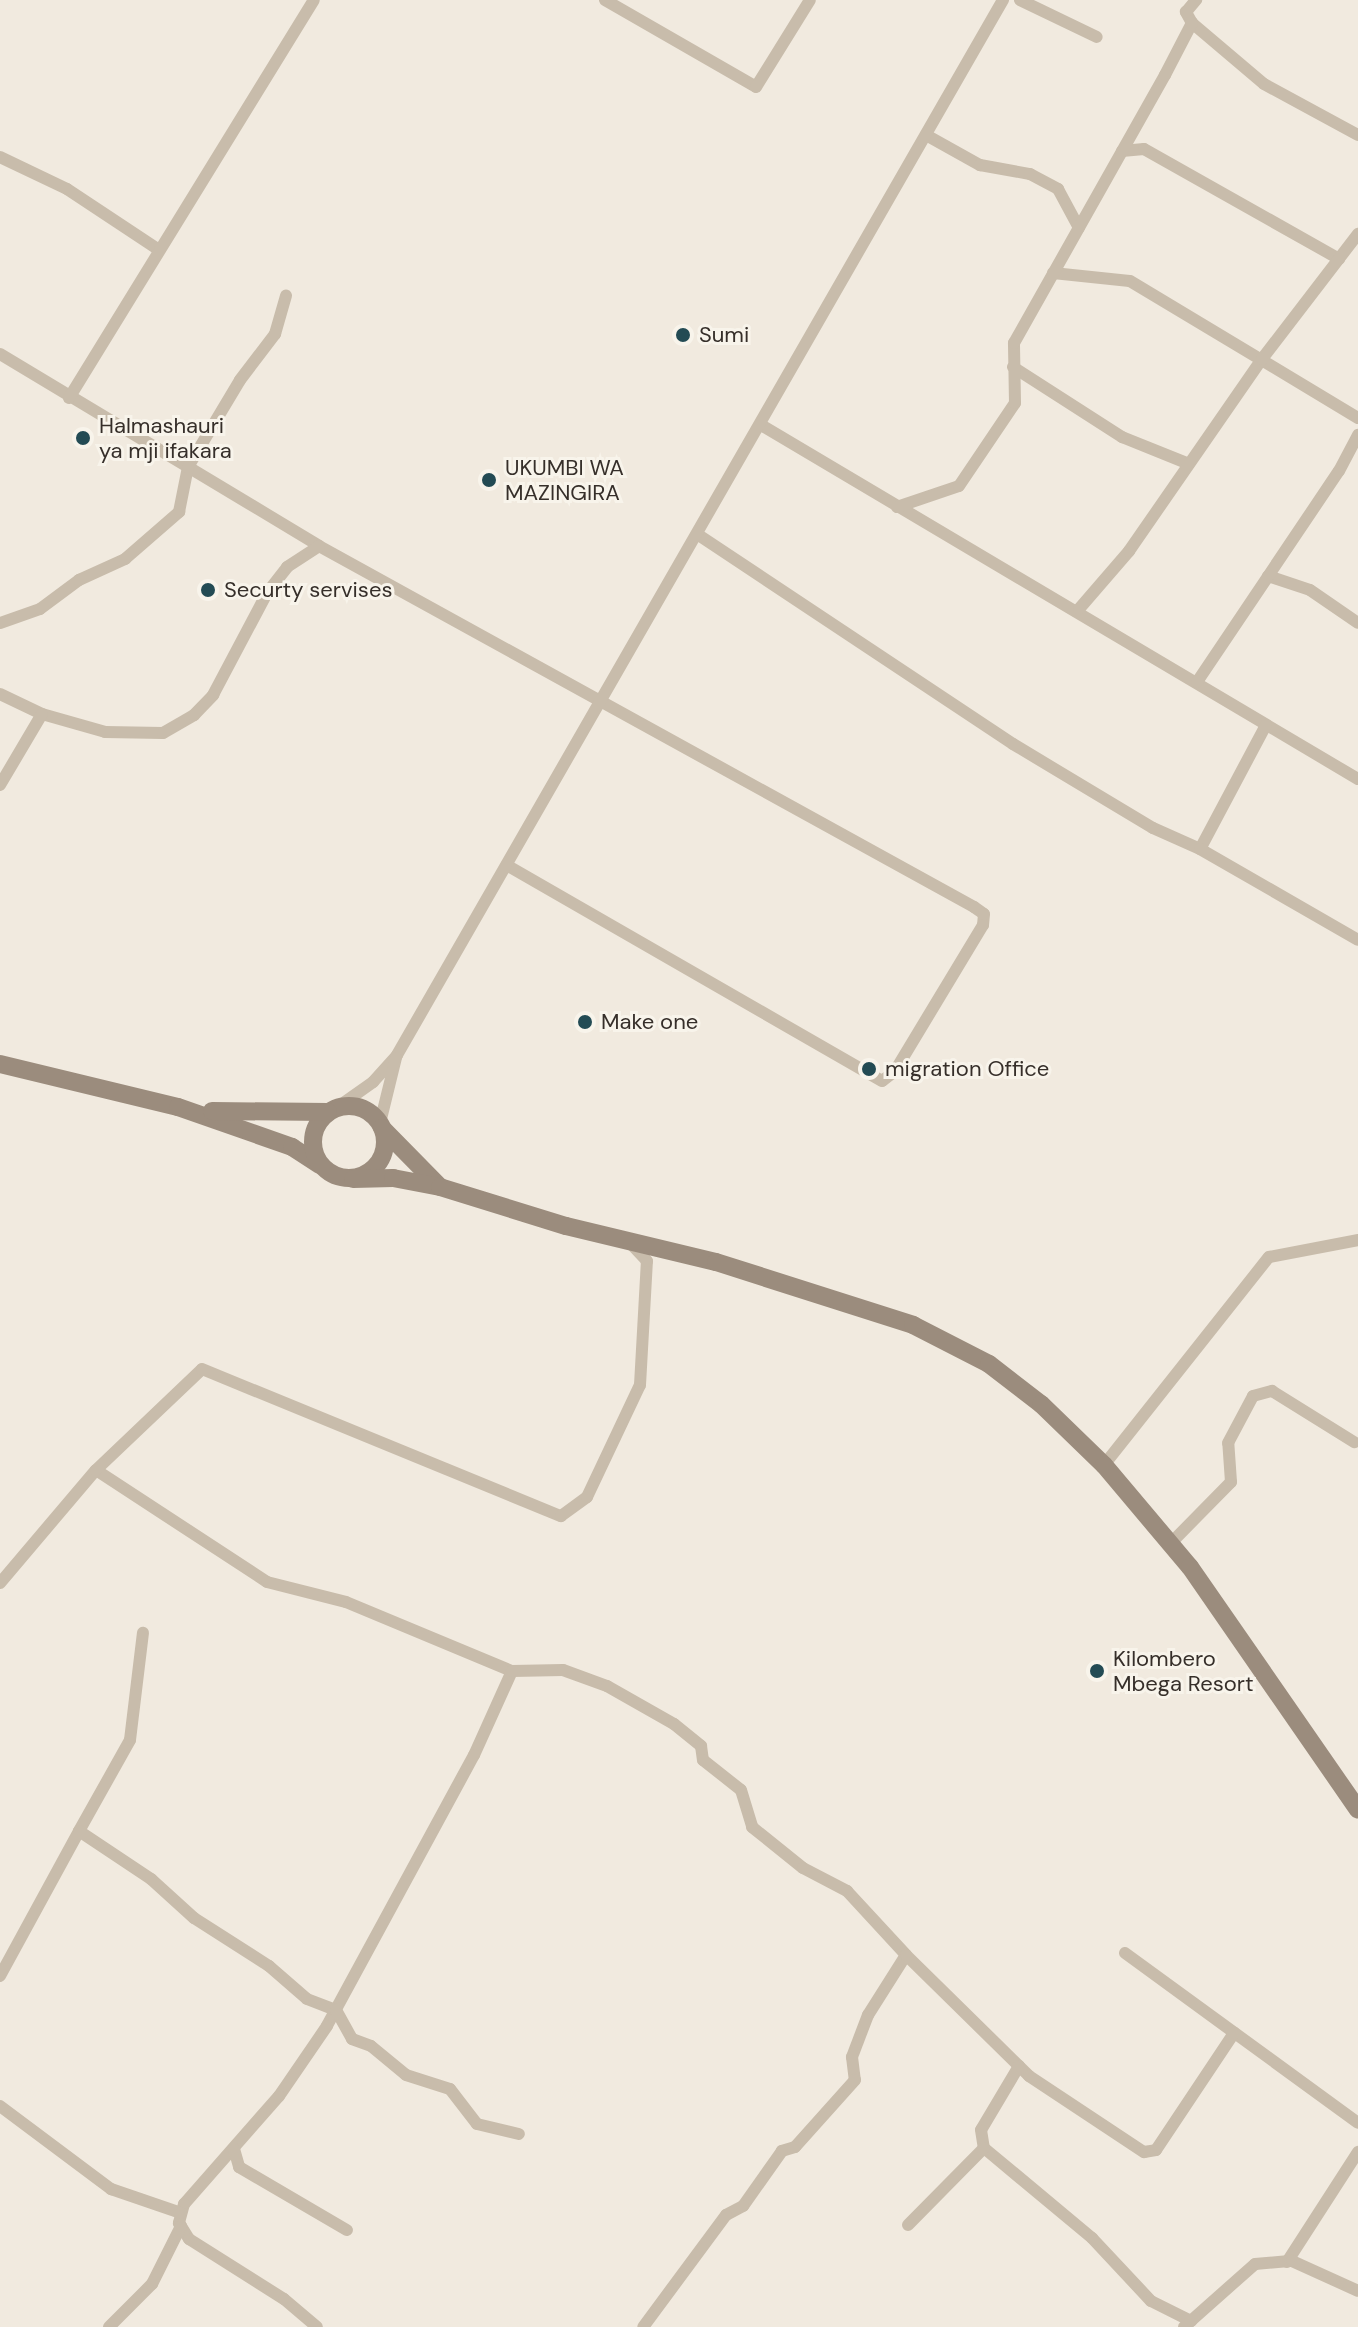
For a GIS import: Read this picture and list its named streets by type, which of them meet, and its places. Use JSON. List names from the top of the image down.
{
  "places": [
    "Sumi",
    "Halmashauri ya mji ifakara",
    "UKUMBI WA MAZINGIRA",
    "Securty servises",
    "Make one",
    "migration Office",
    "Kilombero Mbega Resort"
  ]
}
